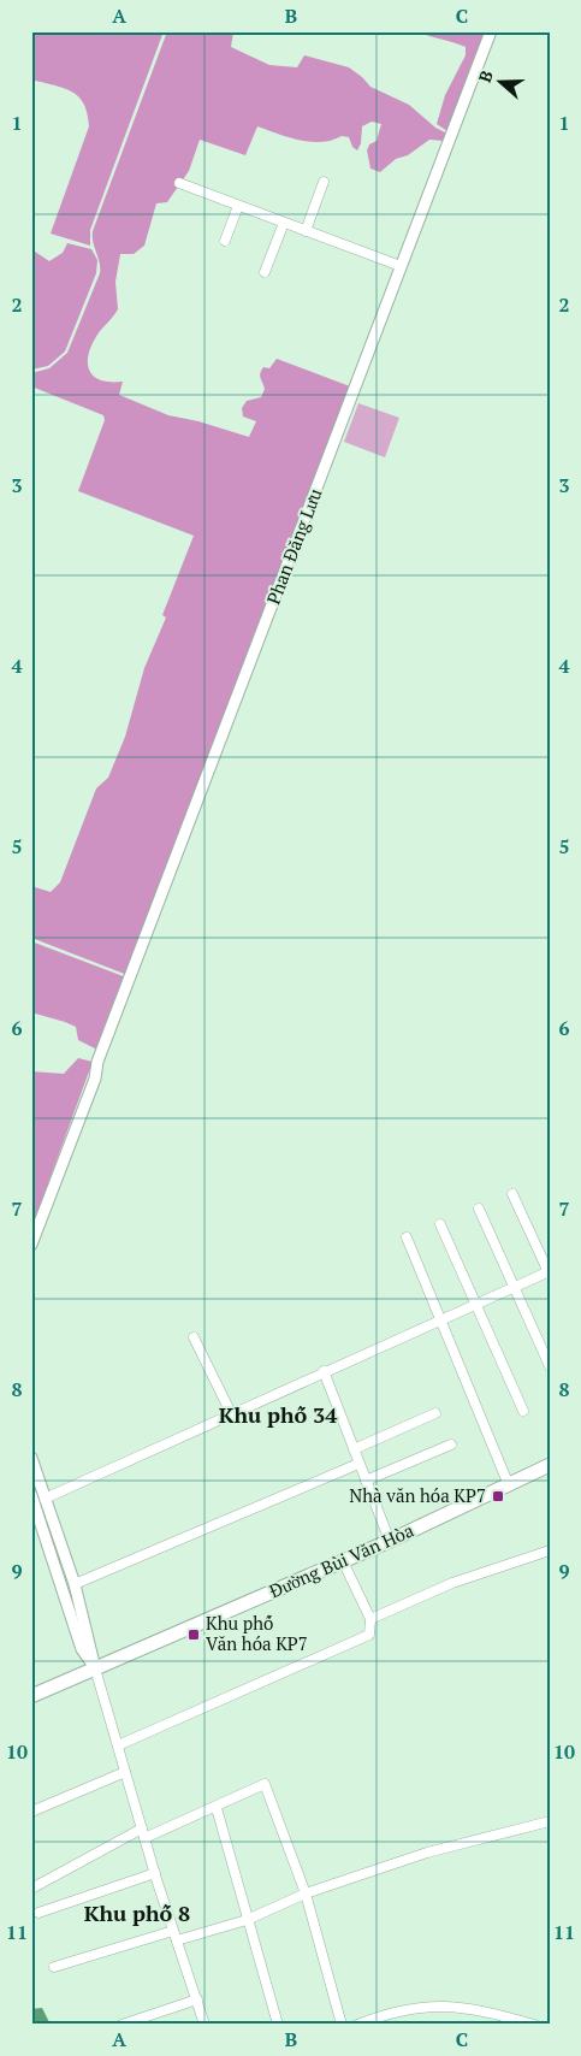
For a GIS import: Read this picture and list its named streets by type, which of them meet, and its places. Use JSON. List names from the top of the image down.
{
  "streets": {
    "main road": ["Đường Bùi Văn Hòa"],
    "street": ["Phan Đăng Lưu"]
  },
  "districts": ["Khu phố 34", "Khu phố 8"],
  "places": {
    "transit": ["Nhà văn hóa KP7", "Khu phố Văn hóa KP7"]
  },
  "north": "left",
  "grid": {
    "columns": ["A", "B", "C"],
    "rows": [
      "1",
      "2",
      "3",
      "4",
      "5",
      "6",
      "7",
      "8",
      "9",
      "10",
      "11"
    ]
  }
}
